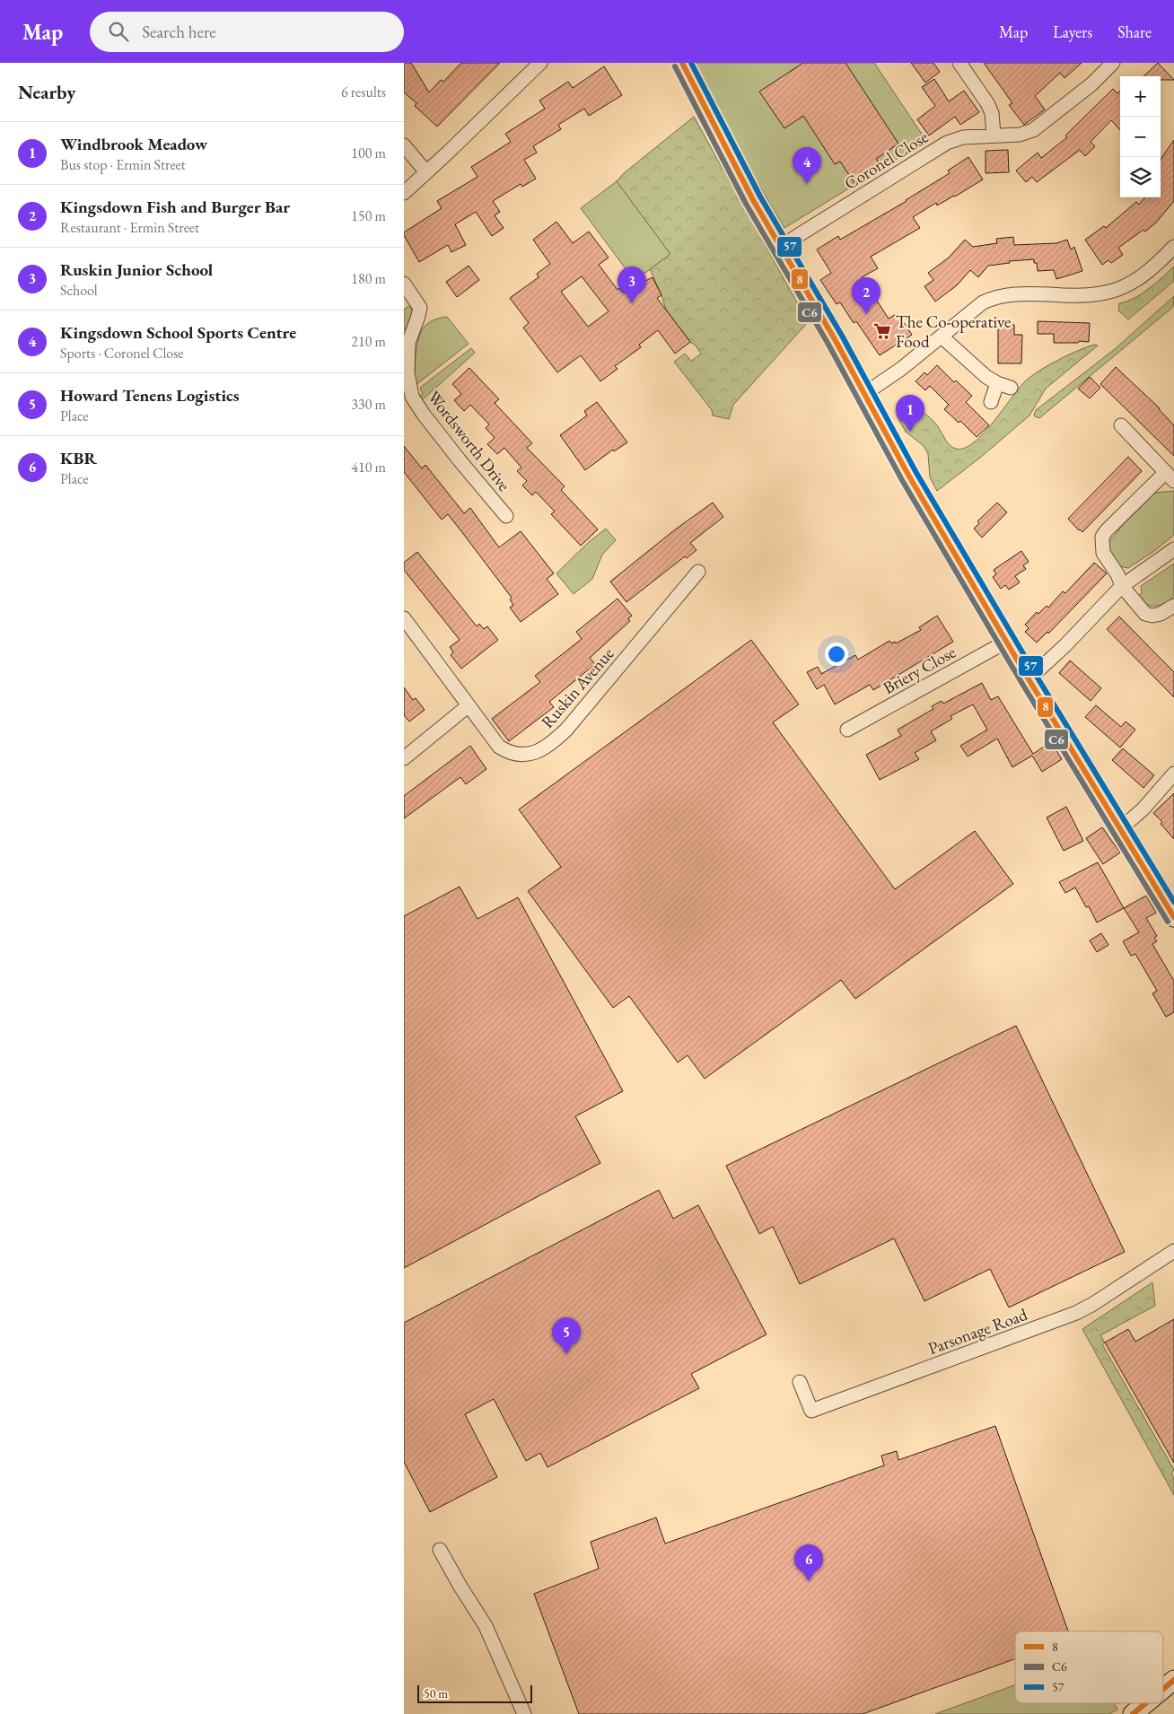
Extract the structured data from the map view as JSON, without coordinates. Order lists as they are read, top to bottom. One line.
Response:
{"streets":{"street":["Coronel Close","Wordsworth Drive","Briery Close","Ruskin Avenue","Parsonage Road"]},"places":{"supermarket":["The Co-operative Food"]},"lines":["transit line 8","transit line 57","transit line C6"],"legend":["8","C6","57"],"scale_bar":"50 m","page":{"header":"Map","search":"Search here","nav":["Map","Layers","Share"],"heading":["Nearby","6 results"],"map_buttons":["+","−"],"list":[{"mark":"1","name":"Windbrook Meadow","note":"Bus stop · Ermin Street","value":"100 m"},{"mark":"2","name":"Kingsdown Fish and Burger Bar","note":"Restaurant · Ermin Street","value":"150 m"},{"mark":"3","name":"Ruskin Junior School","note":"School","value":"180 m"},{"mark":"4","name":"Kingsdown School Sports Centre","note":"Sports · Coronel Close","value":"210 m"},{"mark":"5","name":"Howard Tenens Logistics","note":"Place","value":"330 m"},{"mark":"6","name":"KBR","note":"Place","value":"410 m"}],"pins":["4","3","2","1","5","6"],"scale":"50 m"}}
